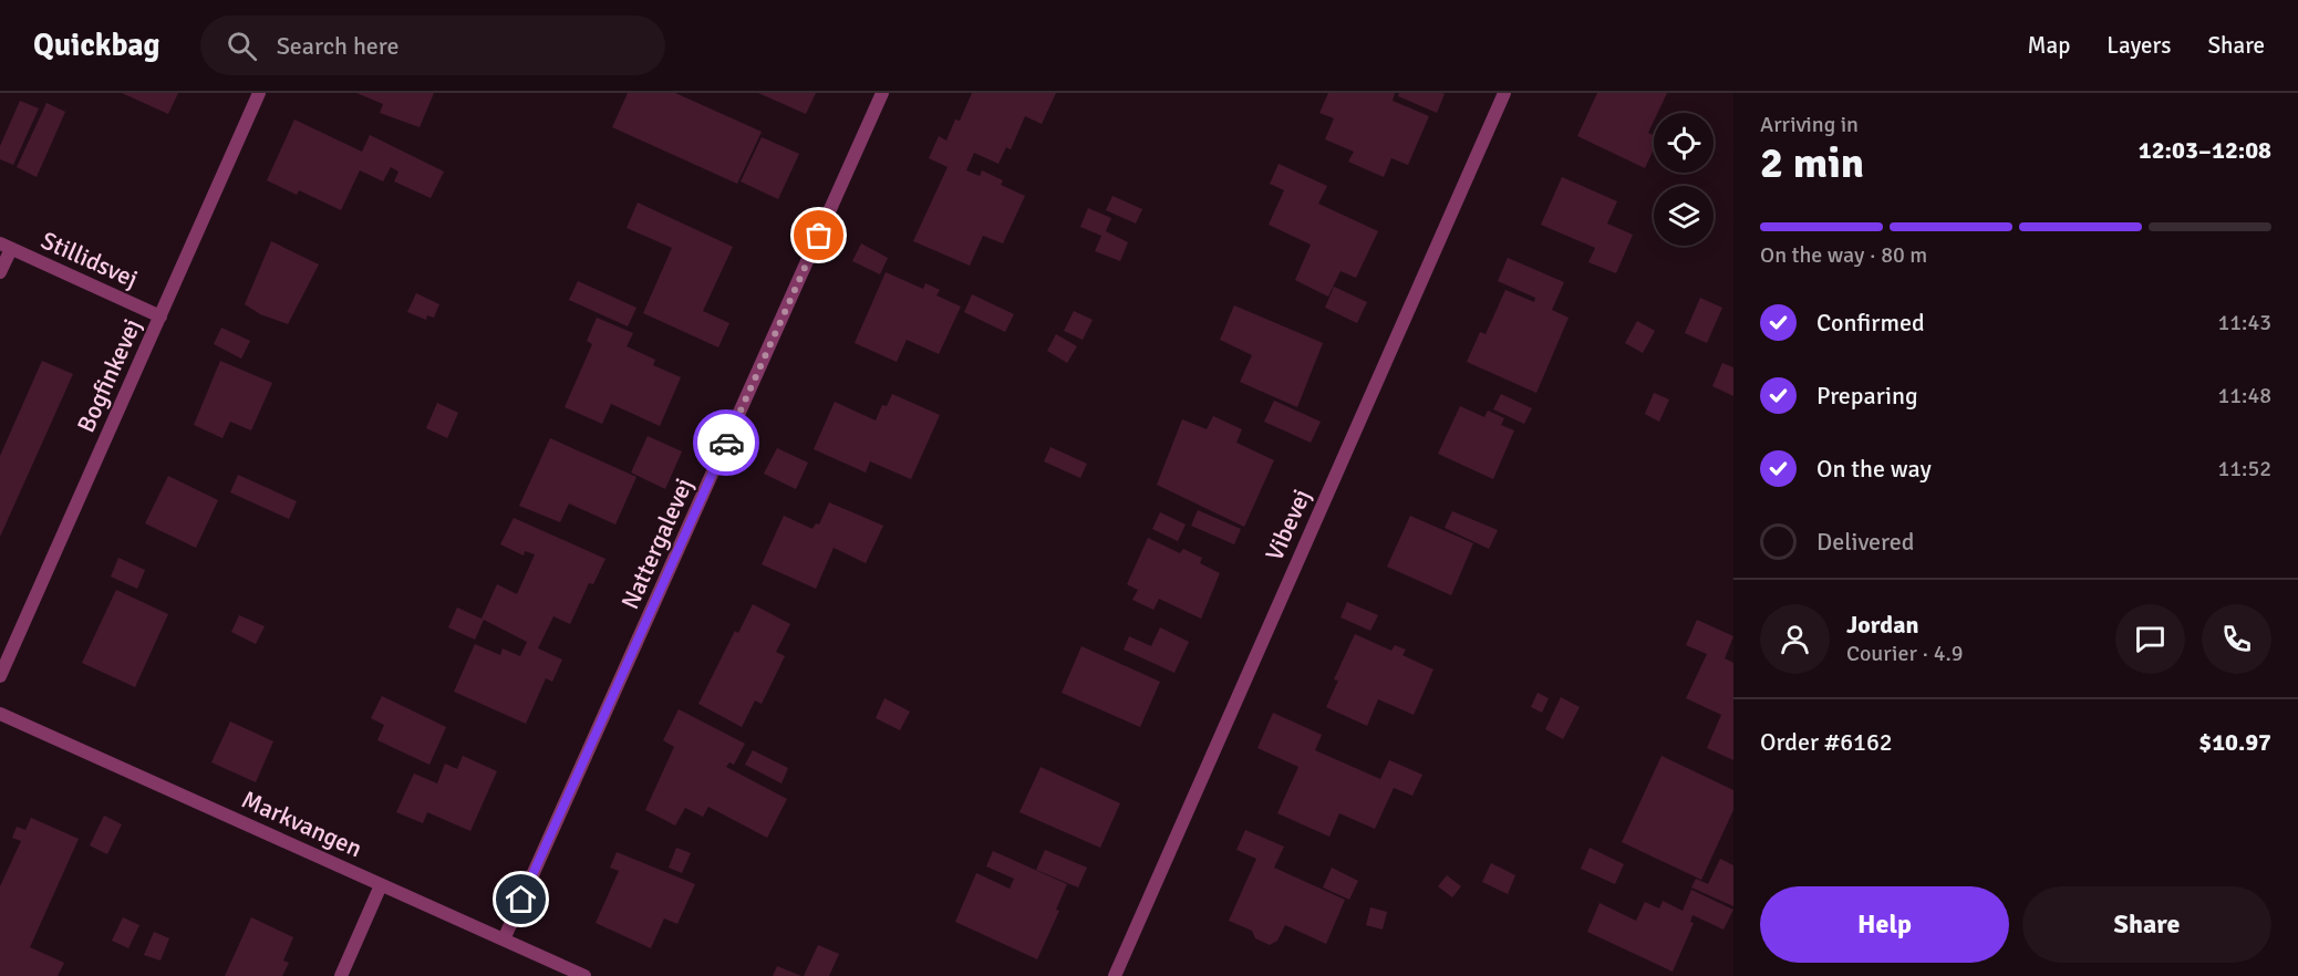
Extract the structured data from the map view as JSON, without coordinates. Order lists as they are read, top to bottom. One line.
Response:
{"streets":{"street":["Stillidsvej","Bogfinkevej","Vibevej","Nattergalevej","Markvangen"]},"crossings":[["Stillidsvej","Bogfinkevej"],["Nattergalevej","Markvangen"]],"page":{"header":"Quickbag","search":"Search here","nav":["Map","Layers","Share"],"heading":["2 min","Arriving in","12:03–12:08"],"panel":["Jordan","Courier · 4.9","Order #6162","$10.97"],"bar":"On the way · 80 m","list":[["Confirmed","11:43"],["Preparing","11:48"],["On the way","11:52"],"Delivered"],"buttons":["Help","Share"]}}
